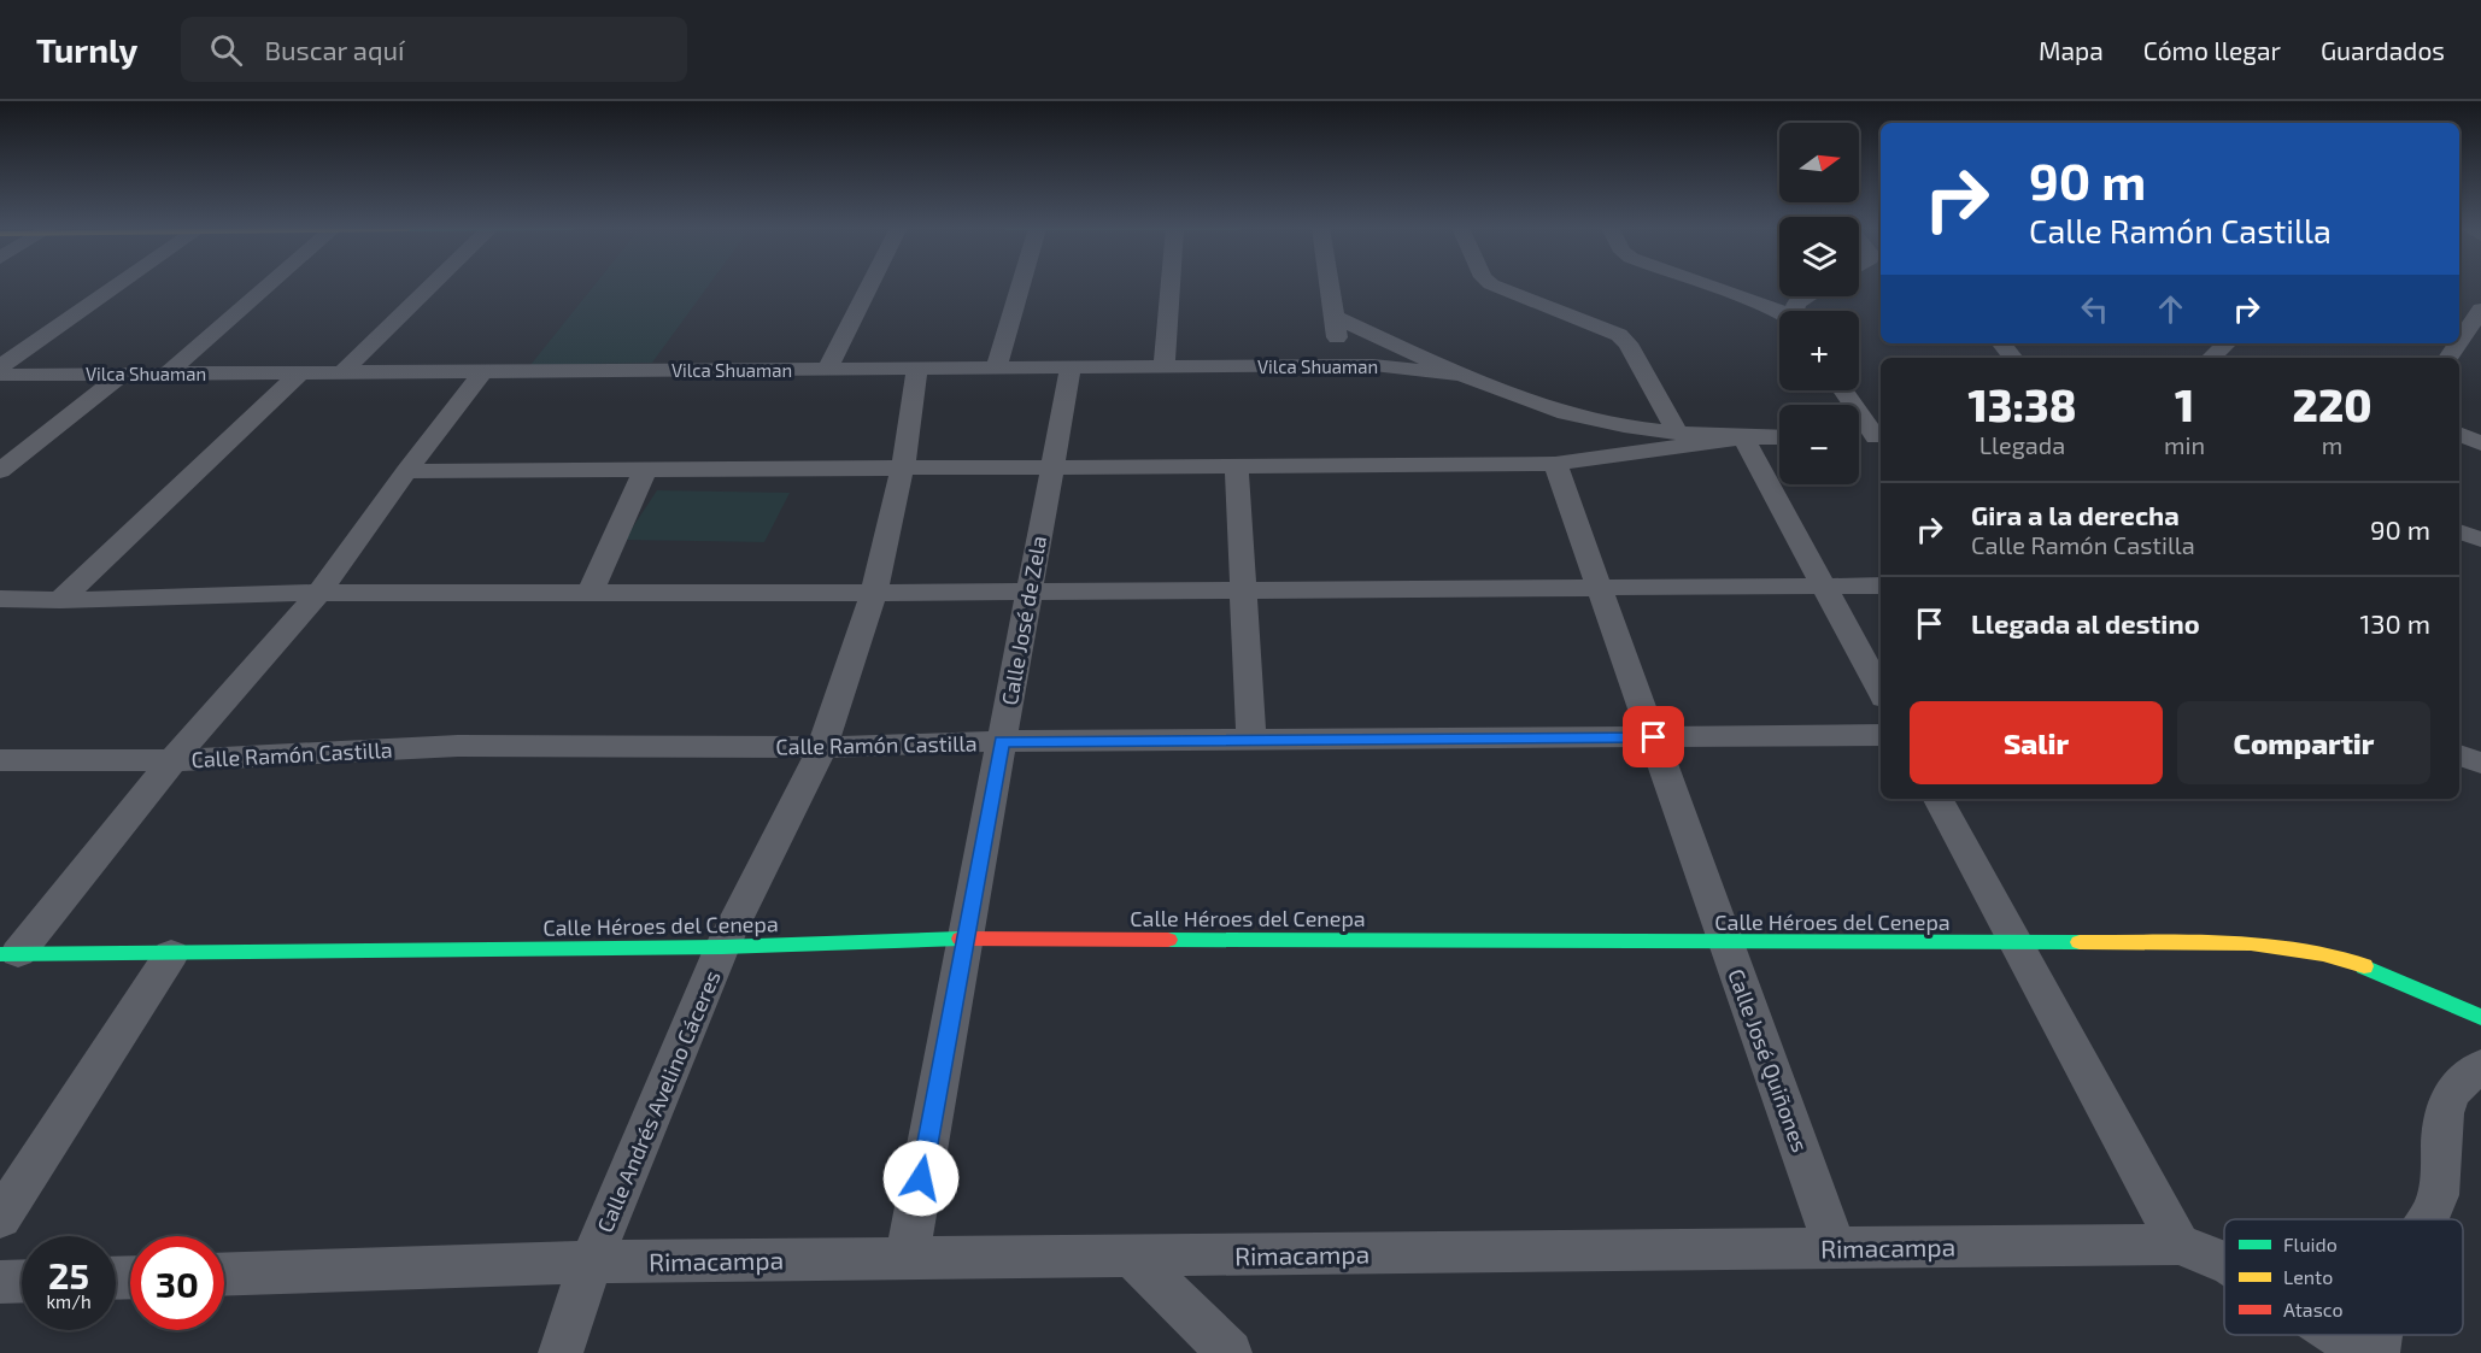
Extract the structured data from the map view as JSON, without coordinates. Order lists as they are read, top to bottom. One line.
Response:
{"streets":{"street":["Vilca Shuaman","Calle José de Zela","Calle Ramón Castilla","Calle Héroes del Cenepa","Calle José Quiñones","Calle Andrés Avelino Cáceres","Rimacampa"]},"crossings":[["Vilca Shuaman","Calle José de Zela"],["Vilca Shuaman","Calle Andrés Avelino Cáceres"],["Calle José de Zela","Calle Ramón Castilla"],["Calle José de Zela","Calle Héroes del Cenepa"],["Calle José de Zela","Rimacampa"],["Calle Ramón Castilla","Calle José Quiñones"],["Calle Ramón Castilla","Calle Andrés Avelino Cáceres"],["Calle Héroes del Cenepa","Calle José Quiñones"],["Calle Héroes del Cenepa","Calle Andrés Avelino Cáceres"],["Calle José Quiñones","Rimacampa"],["Calle Andrés Avelino Cáceres","Rimacampa"]],"legend":["Fluido","Lento","Atasco"],"north":"right","page":{"header":"Turnly","search":"Buscar aquí","nav":["Mapa","Cómo llegar","Guardados"],"map_buttons":["+","−"],"turn":["90 m","Calle Ramón Castilla"],"eta":["13:38","Llegada","1","min","220","m"],"list":[{"name":"Gira a la derecha","note":"Calle Ramón Castilla","value":"90 m"},{"name":"Llegada al destino","value":"130 m"}],"buttons":["Salir","Compartir"],"speed":"25 km/h","limit":"30"}}
